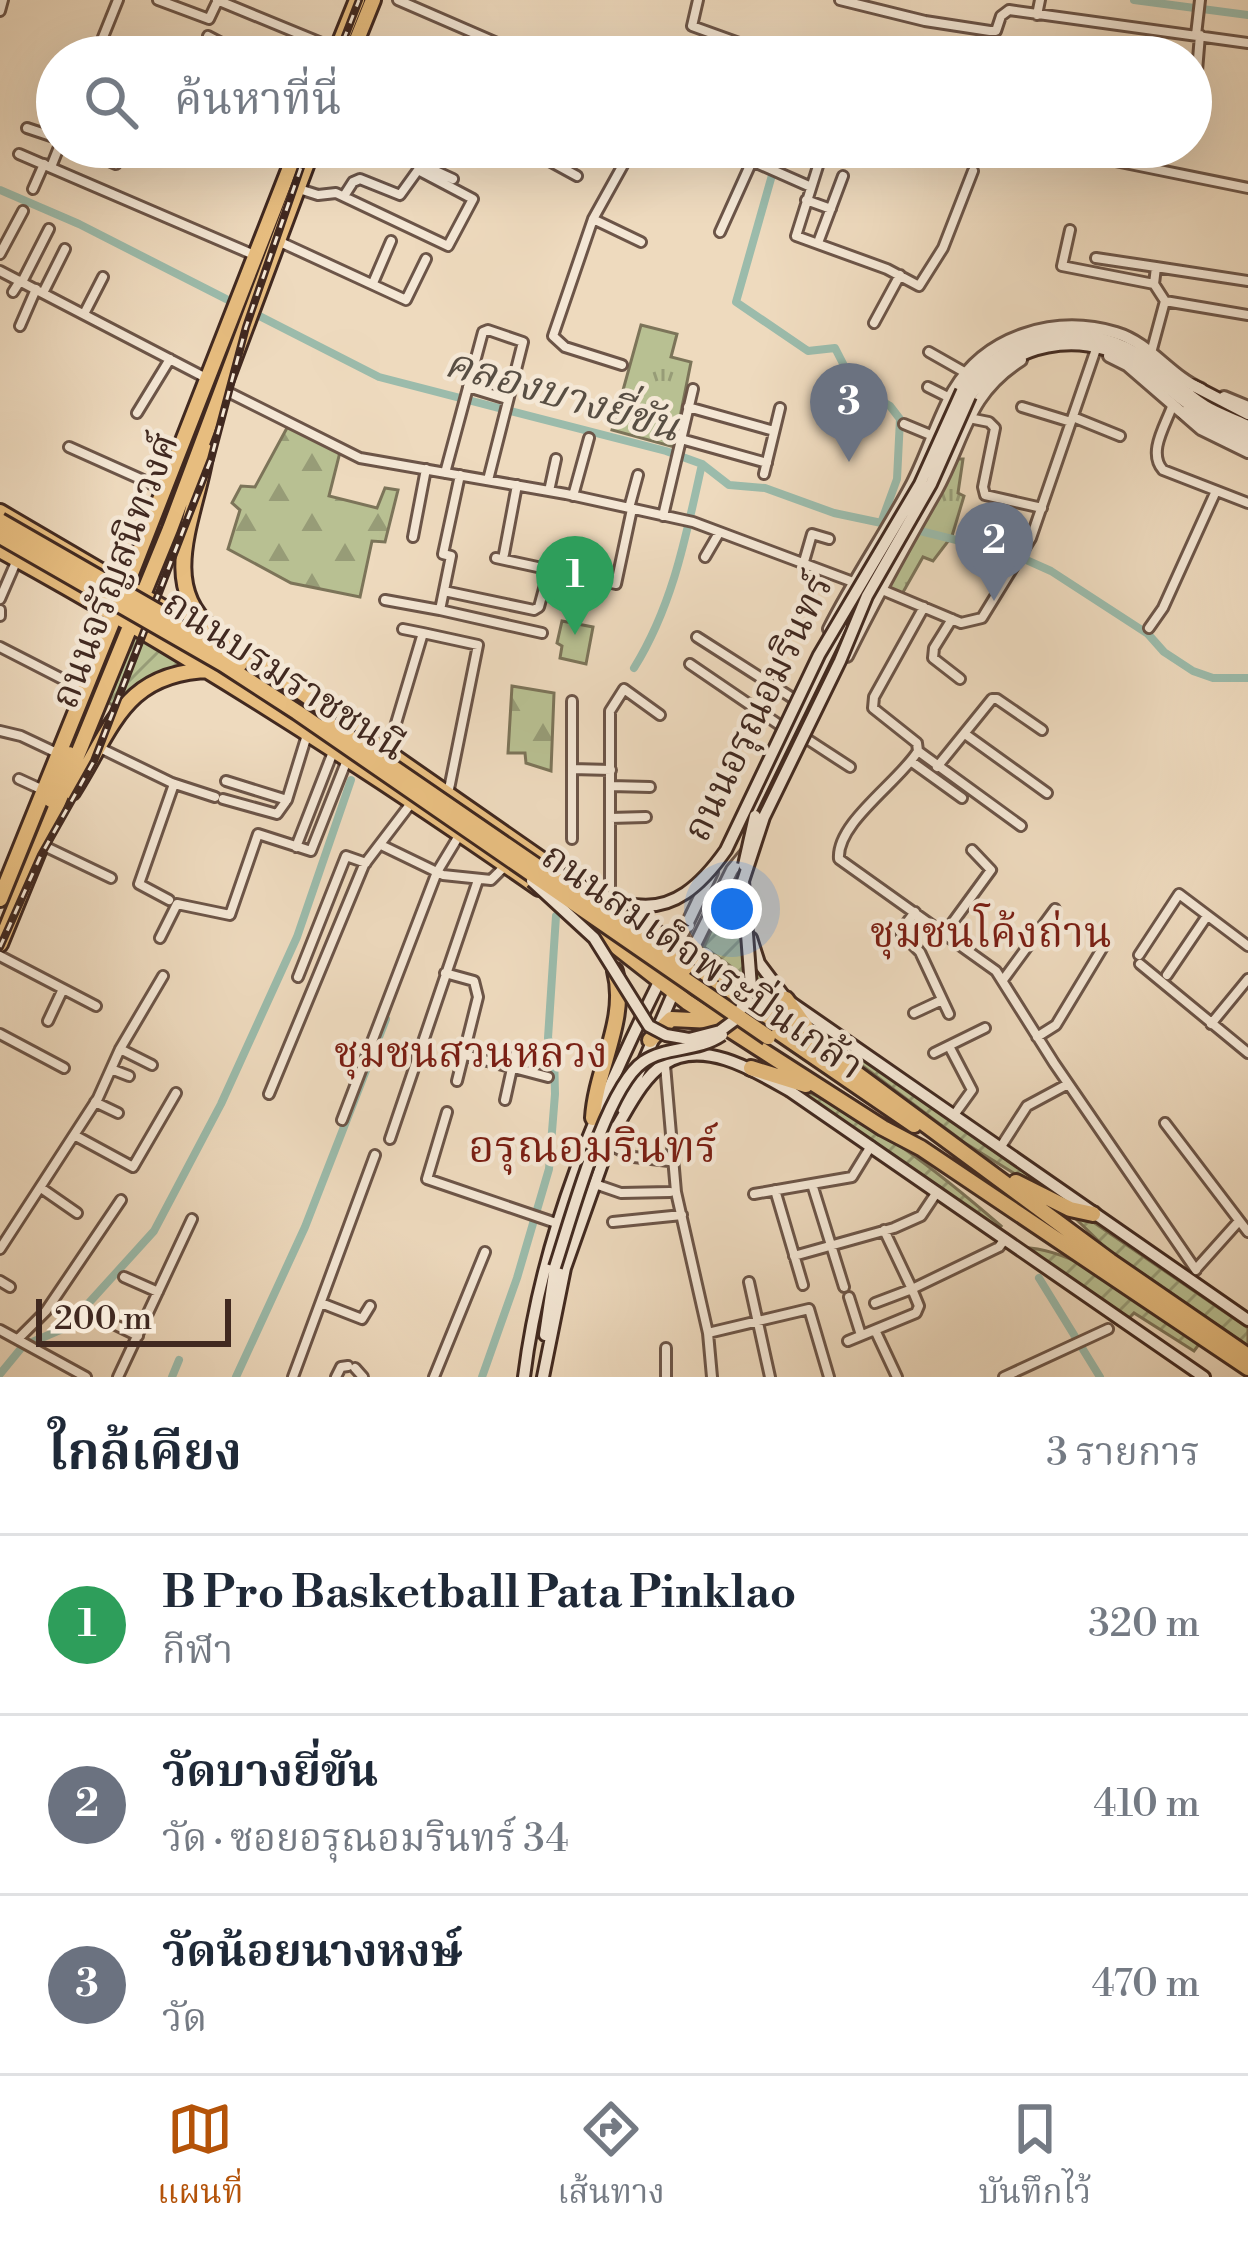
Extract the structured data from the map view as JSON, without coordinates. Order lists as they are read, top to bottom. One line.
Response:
{"streets":{"main road":["ถนนจรัญสนิทวงศ์","ถนนบรมราชชนนี","ถนนอรุณอมรินทร์","ถนนสมเด็จพระปิ่นเกล้า"]},"crossings":[["ถนนจรัญสนิทวงศ์","ถนนบรมราชชนนี"],["ถนนจรัญสนิทวงศ์","ถนนสมเด็จพระปิ่นเกล้า"],["ถนนบรมราชชนนี","ถนนสมเด็จพระปิ่นเกล้า"],["ถนนอรุณอมรินทร์","ถนนสมเด็จพระปิ่นเกล้า"]],"districts":["ชุมชนโค้งถ่าน","ชุมชนสวนหลวง","อรุณอมรินทร์"],"water":["คลองบางยี่ขัน"],"scale_bar":"200 m","page":{"search":"ค้นหาที่นี่","pins":["3","2","1"],"scale":"200 m","heading":["ใกล้เคียง","3 รายการ"],"list":[{"mark":"1","name":"B Pro Basketball Pata Pinklao","note":"กีฬา","value":"320 m"},{"mark":"2","name":"วัดบางยี่ขัน","note":"วัด · ซอยอรุณอมรินทร์ 34","value":"410 m"},{"mark":"3","name":"วัดน้อยนางหงษ์","note":"วัด","value":"470 m"}],"nav":["แผนที่","เส้นทาง","บันทึกไว้"]}}
